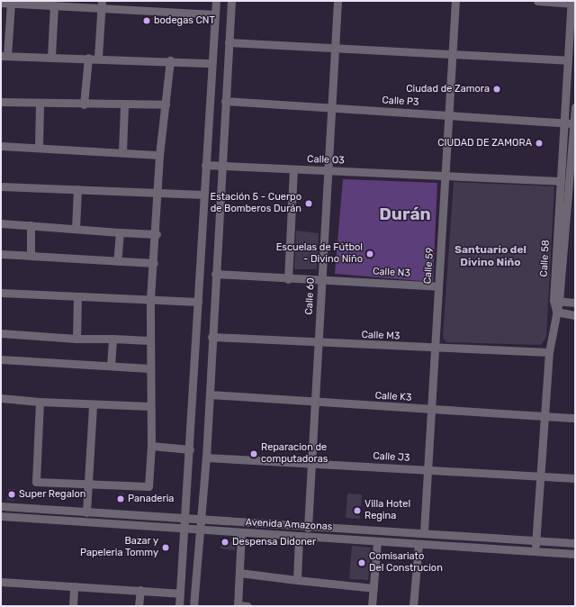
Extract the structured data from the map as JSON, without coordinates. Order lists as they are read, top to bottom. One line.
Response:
{"streets":{"street":["Calle P3","Calle O3","Calle 58","Calle 59","Calle N3","Calle 60","Calle M3","Calle K3","Calle J3","Avenida Amazonas"]},"crossings":[["Calle P3","Calle 58"],["Calle P3","Calle 59"],["Calle P3","Calle 60"],["Calle O3","Calle 58"],["Calle O3","Calle 59"],["Calle O3","Calle 60"],["Calle 59","Calle N3"],["Calle 59","Calle M3"],["Calle 59","Calle K3"],["Calle 59","Calle J3"],["Calle 59","Avenida Amazonas"],["Calle N3","Calle 60"],["Calle 60","Calle M3"],["Calle 60","Calle K3"],["Calle 60","Calle J3"],["Calle 60","Avenida Amazonas"]],"districts":["Durán","Santuario del Divino Niño"],"places":["bodegas CNT","Ciudad de Zamora","CIUDAD DE ZAMORA","Estación 5 - Cuerpo de Bomberos Durán","Escuelas de Fútbol - Divino Niño","Reparacion de computadoras","Super Regalon","Panaderia","Villa Hotel Regina","Despensa Didoner","Bazar y Papeleria Tommy","Comisariato Del Construcion"]}
